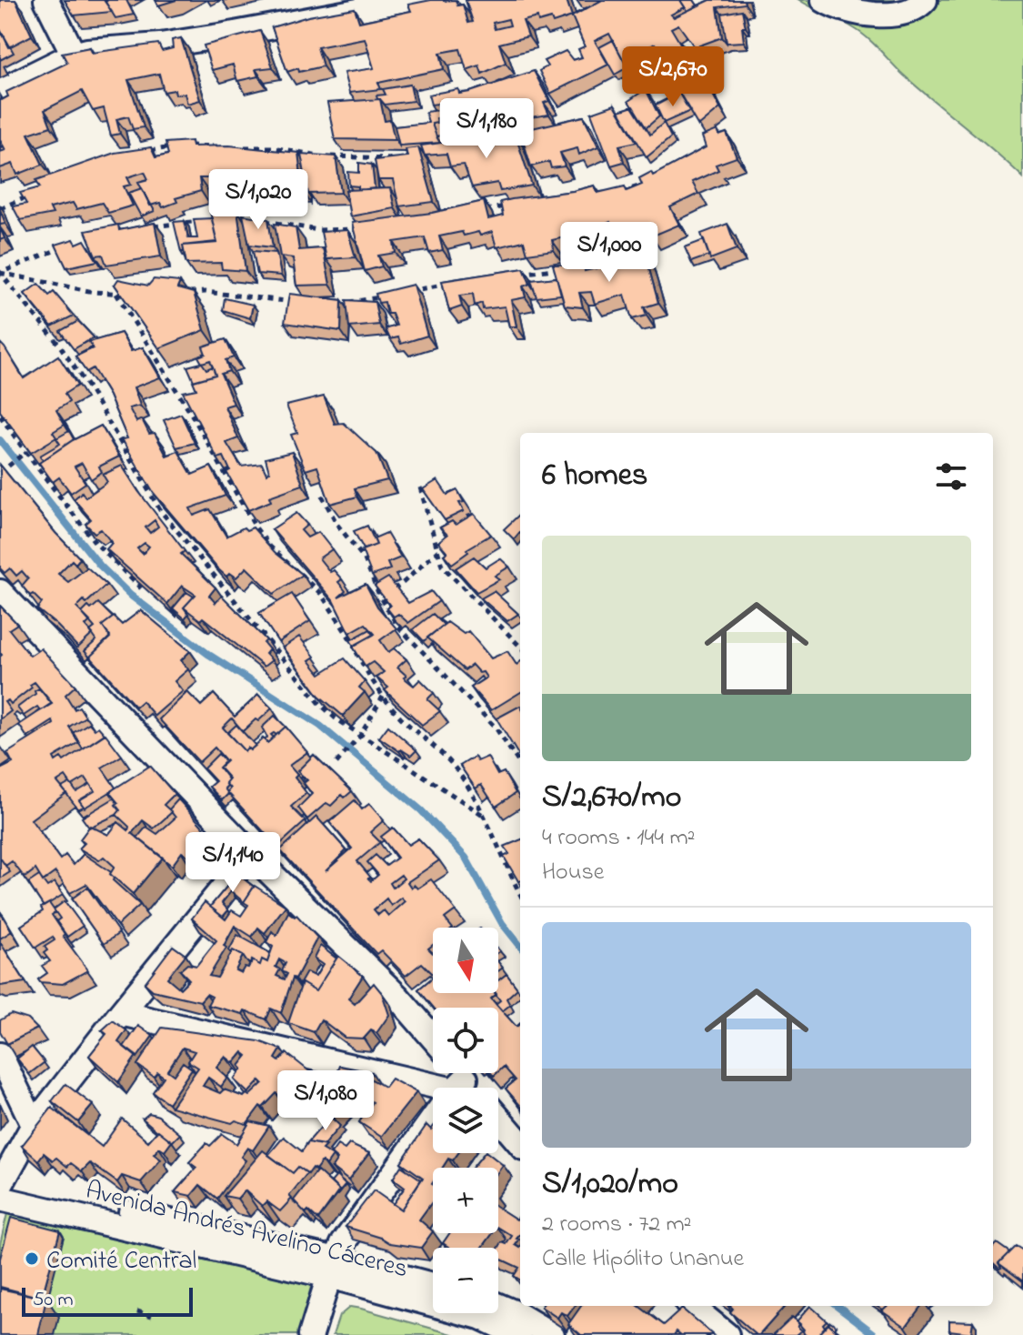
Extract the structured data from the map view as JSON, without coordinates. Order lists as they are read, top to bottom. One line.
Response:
{"streets":{"street":["Avenida Andrés Avelino Cáceres"]},"places":["Comité Central"],"scale_bar":"50 m","north":"bottom","page":{"price":["S/2,670","S/1,180","S/1,020","S/1,000","S/1,140","S/1,080"],"heading":"6 homes","list":[{"name":"S/2,670/mo","note":"4 rooms · 144 m² · House"},{"name":"S/1,020/mo","note":"2 rooms · 72 m² · Calle Hipólito Unanue"}],"map_buttons":["+","−"],"scale":"50 m"}}
